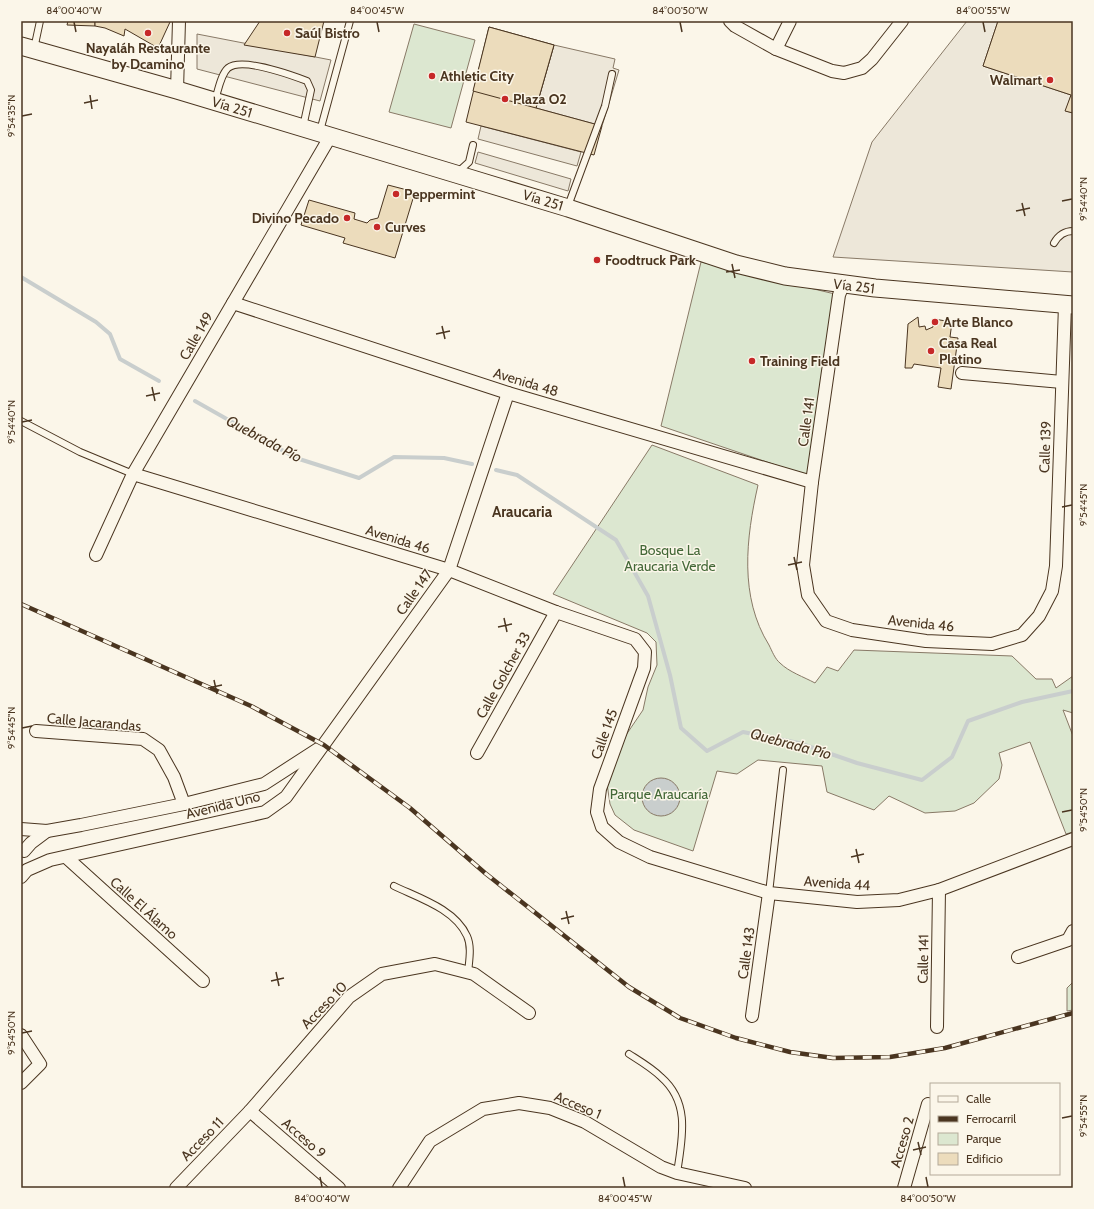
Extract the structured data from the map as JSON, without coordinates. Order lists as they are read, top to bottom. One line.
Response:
{"streets":{"main road":["Vía 251"],"street":["Calle 149","Avenida 48","Calle 141","Calle 139","Avenida 46","Calle 147","Calle Golcher 33","Calle Jacarandas","Calle 145","Avenida Uno","Avenida 44","Calle El Álamo","Calle 143","Acceso 10","Acceso 1","Acceso 9","Acceso 11","Acceso 2"]},"crossings":[["Vía 251","Calle 149"],["Vía 251","Calle 141"],["Vía 251","Calle 139"],["Calle 149","Avenida 48"],["Calle 149","Avenida 46"],["Avenida 48","Calle 141"],["Avenida 48","Calle 147"],["Calle 141","Avenida 46"],["Calle 141","Avenida 44"],["Calle 139","Avenida 46"],["Avenida 46","Calle 147"],["Avenida 46","Calle Golcher 33"],["Avenida 46","Calle 145"],["Calle 147","Avenida Uno"],["Calle Jacarandas","Avenida Uno"],["Calle 145","Avenida 44"],["Avenida Uno","Calle El Álamo"],["Avenida 44","Calle 143"],["Acceso 10","Acceso 9"],["Acceso 10","Acceso 11"],["Acceso 9","Acceso 11"]],"districts":["Araucaria"],"water":["Quebrada Pío"],"parks":["Bosque La Araucaria Verde","Parque Araucaría"],"places":["Nayaláh Restaurante by Dcamino","Saúl Bistro","Athletic City","Walmart","Plaza O2","Peppermint","Divino Pecado","Curves","Foodtruck Park","Arte Blanco","Casa Real Platino","Training Field"],"legend":["Calle","Ferrocarril","Parque","Edificio"],"coordinates":["84°00'40\"W","84°00'45\"W","84°00'50\"W","84°00'55\"W","9°54'35\"N","9°54'40\"N","9°54'45\"N","9°54'50\"N","9°54'55\"N"]}
